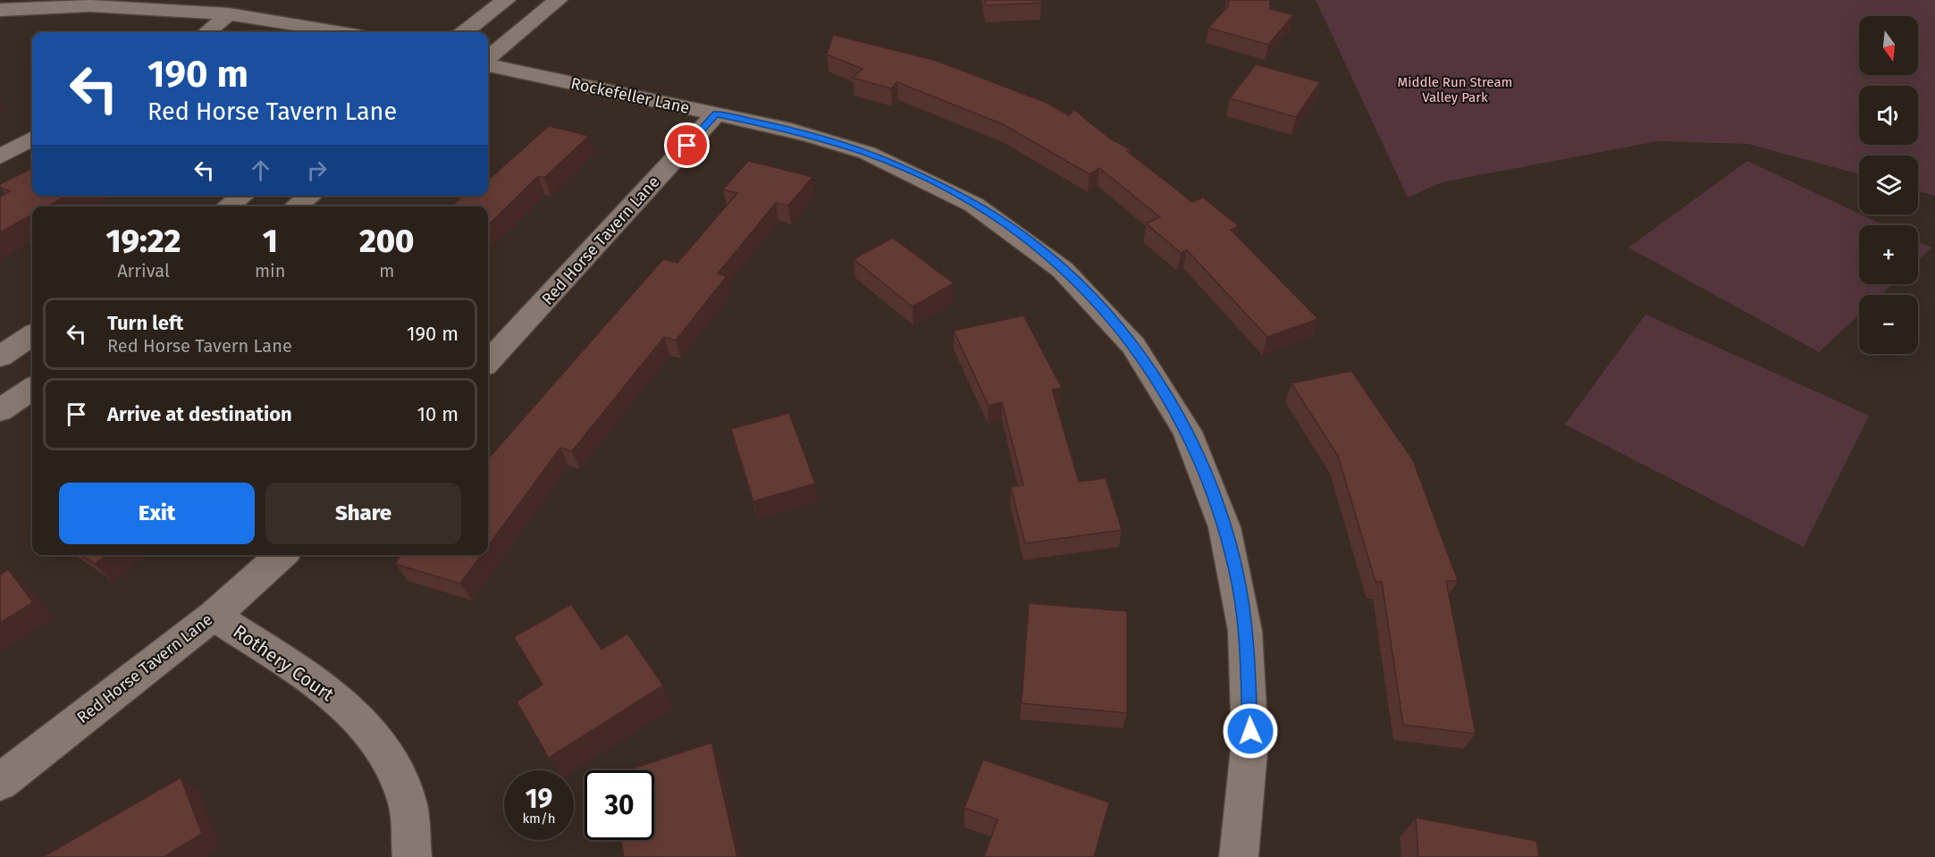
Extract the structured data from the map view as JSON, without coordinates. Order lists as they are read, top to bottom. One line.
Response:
{"streets":{"street":["Rockefeller Lane","Red Horse Tavern Lane","Rothery Court"]},"crossings":[["Rockefeller Lane","Red Horse Tavern Lane"],["Red Horse Tavern Lane","Rothery Court"]],"parks":["Middle Run Stream Valley Park"],"north":"bottom","page":{"map_buttons":["+","−"],"turn":["190 m","Red Horse Tavern Lane"],"eta":["19:22","Arrival","1","min","200","m"],"list":[{"name":"Turn left","note":"Red Horse Tavern Lane","value":"190 m"},{"name":"Arrive at destination","value":"10 m"}],"buttons":["Exit","Share"],"speed":"19 km/h","limit":"30"}}
